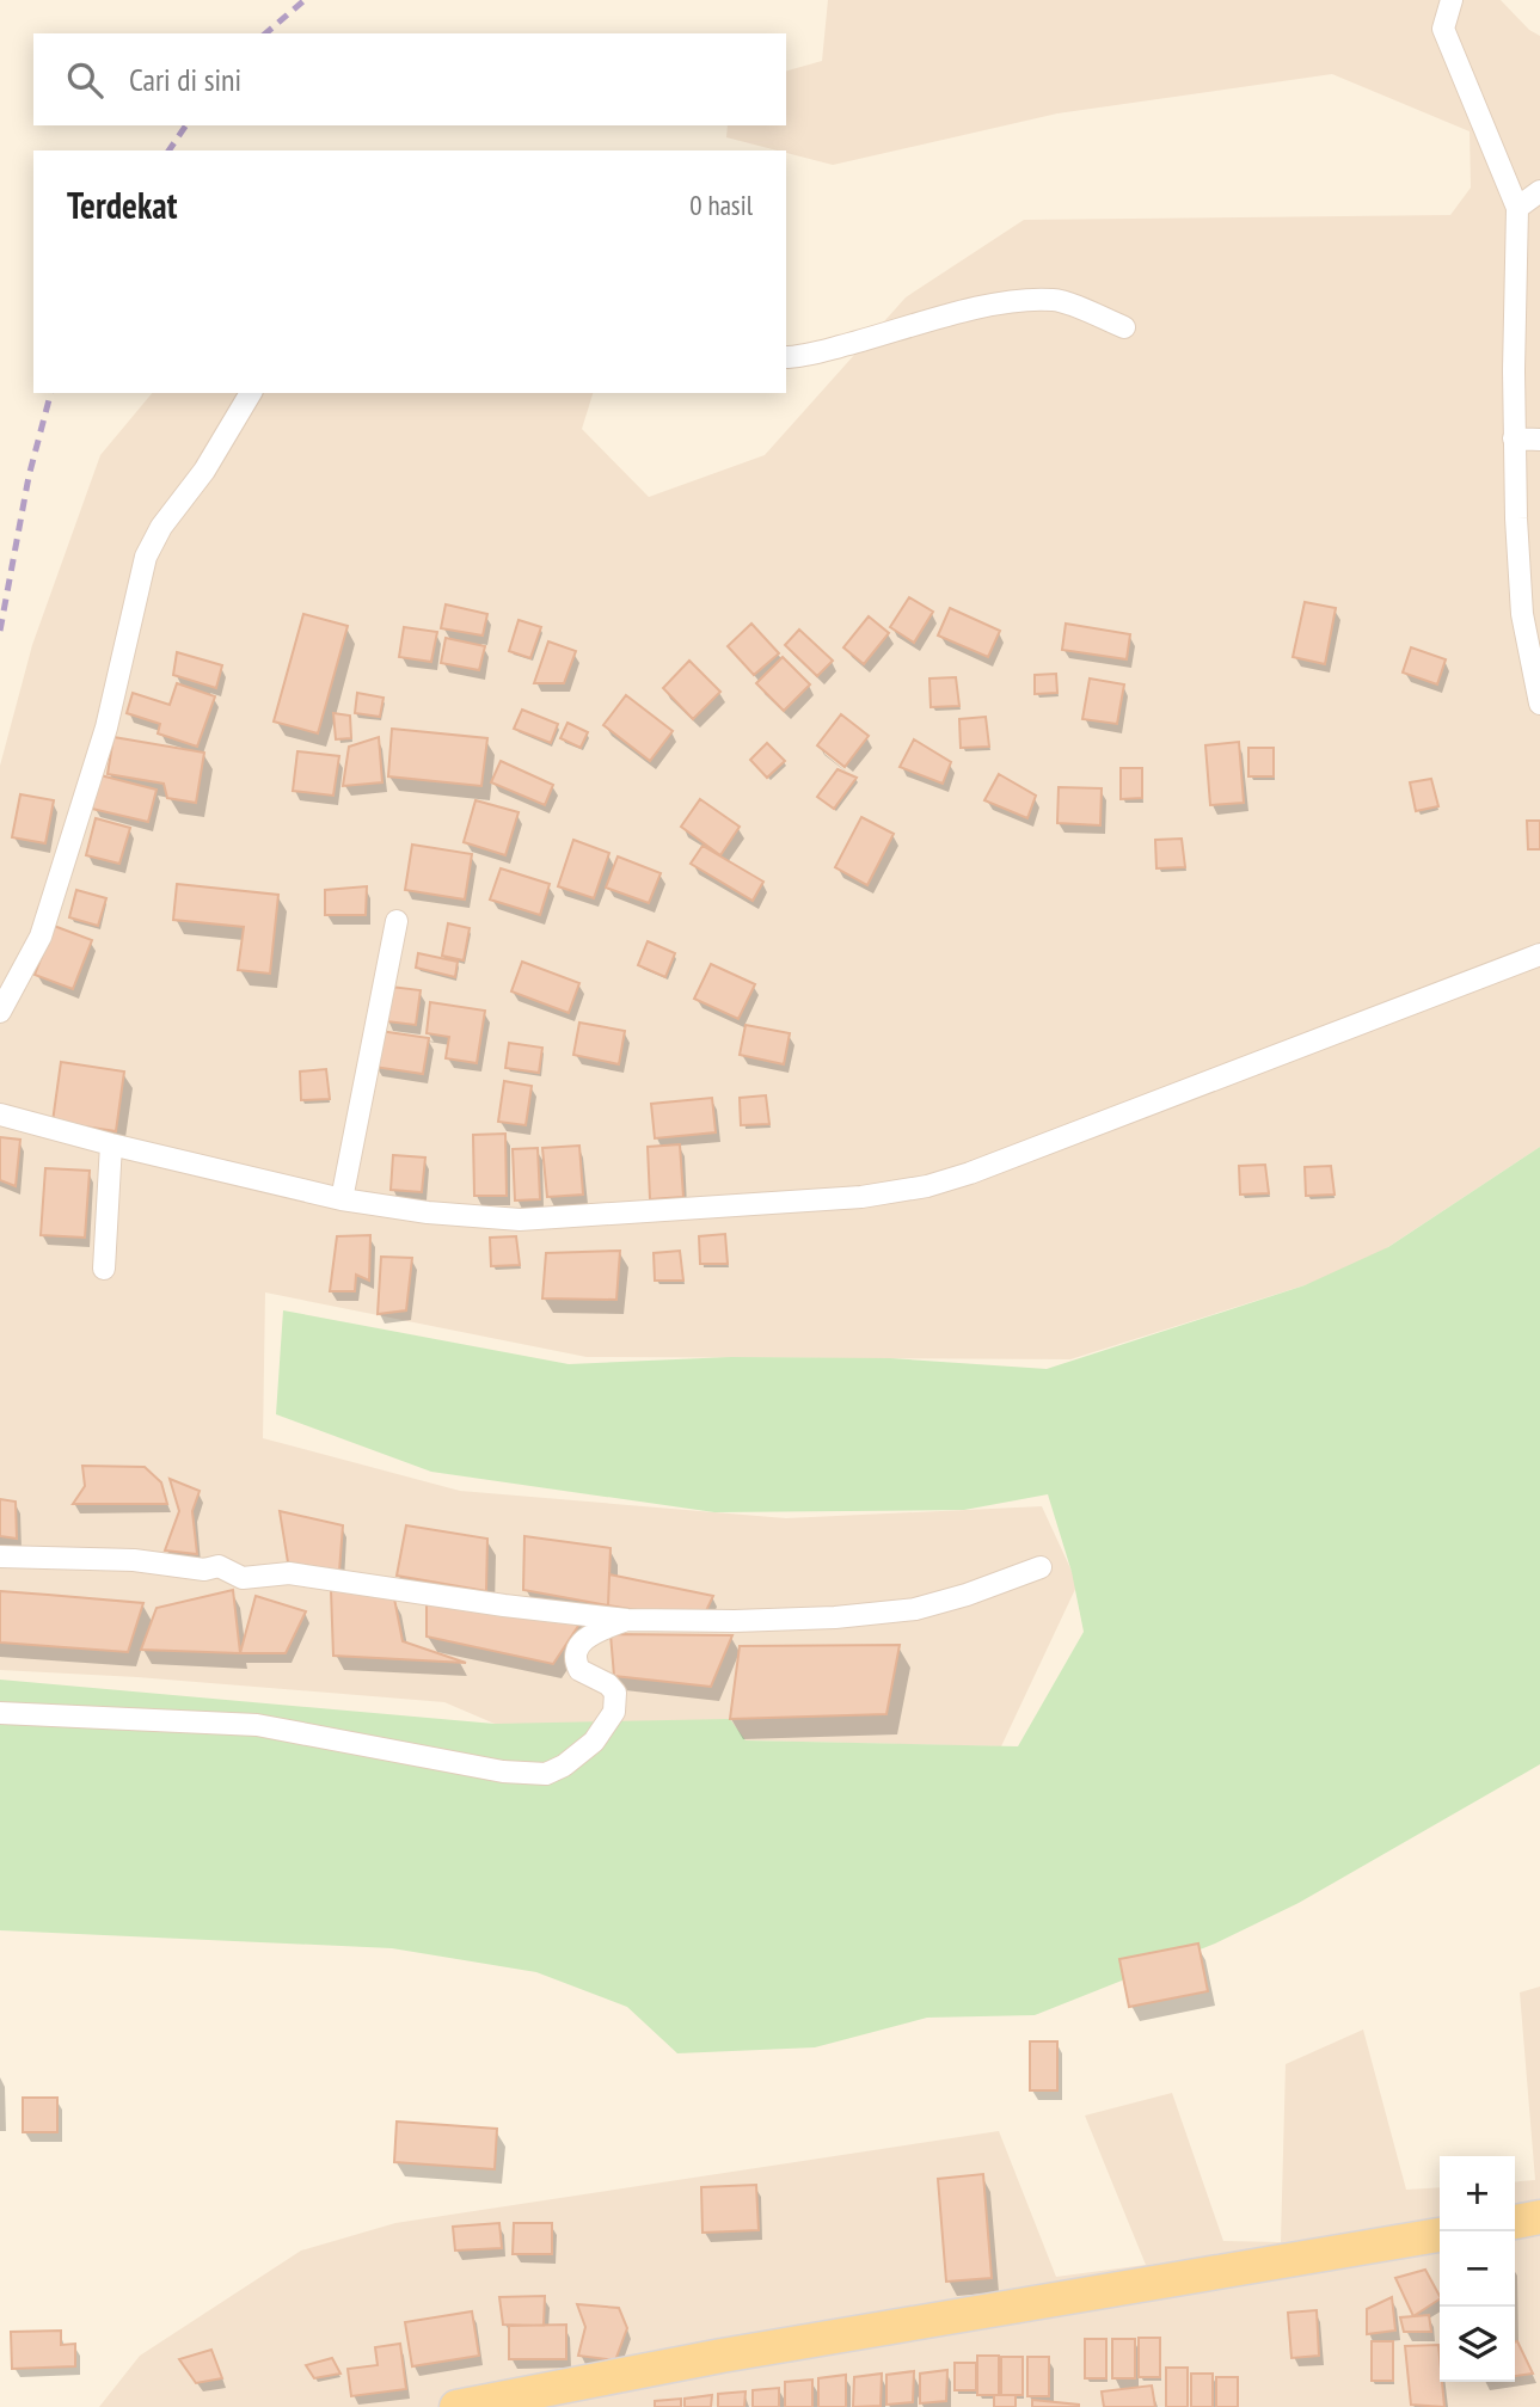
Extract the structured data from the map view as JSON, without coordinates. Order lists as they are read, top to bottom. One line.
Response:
{"page":{"search":"Cari di sini","heading":["Terdekat","0 hasil"],"map_buttons":["+","−"]}}
